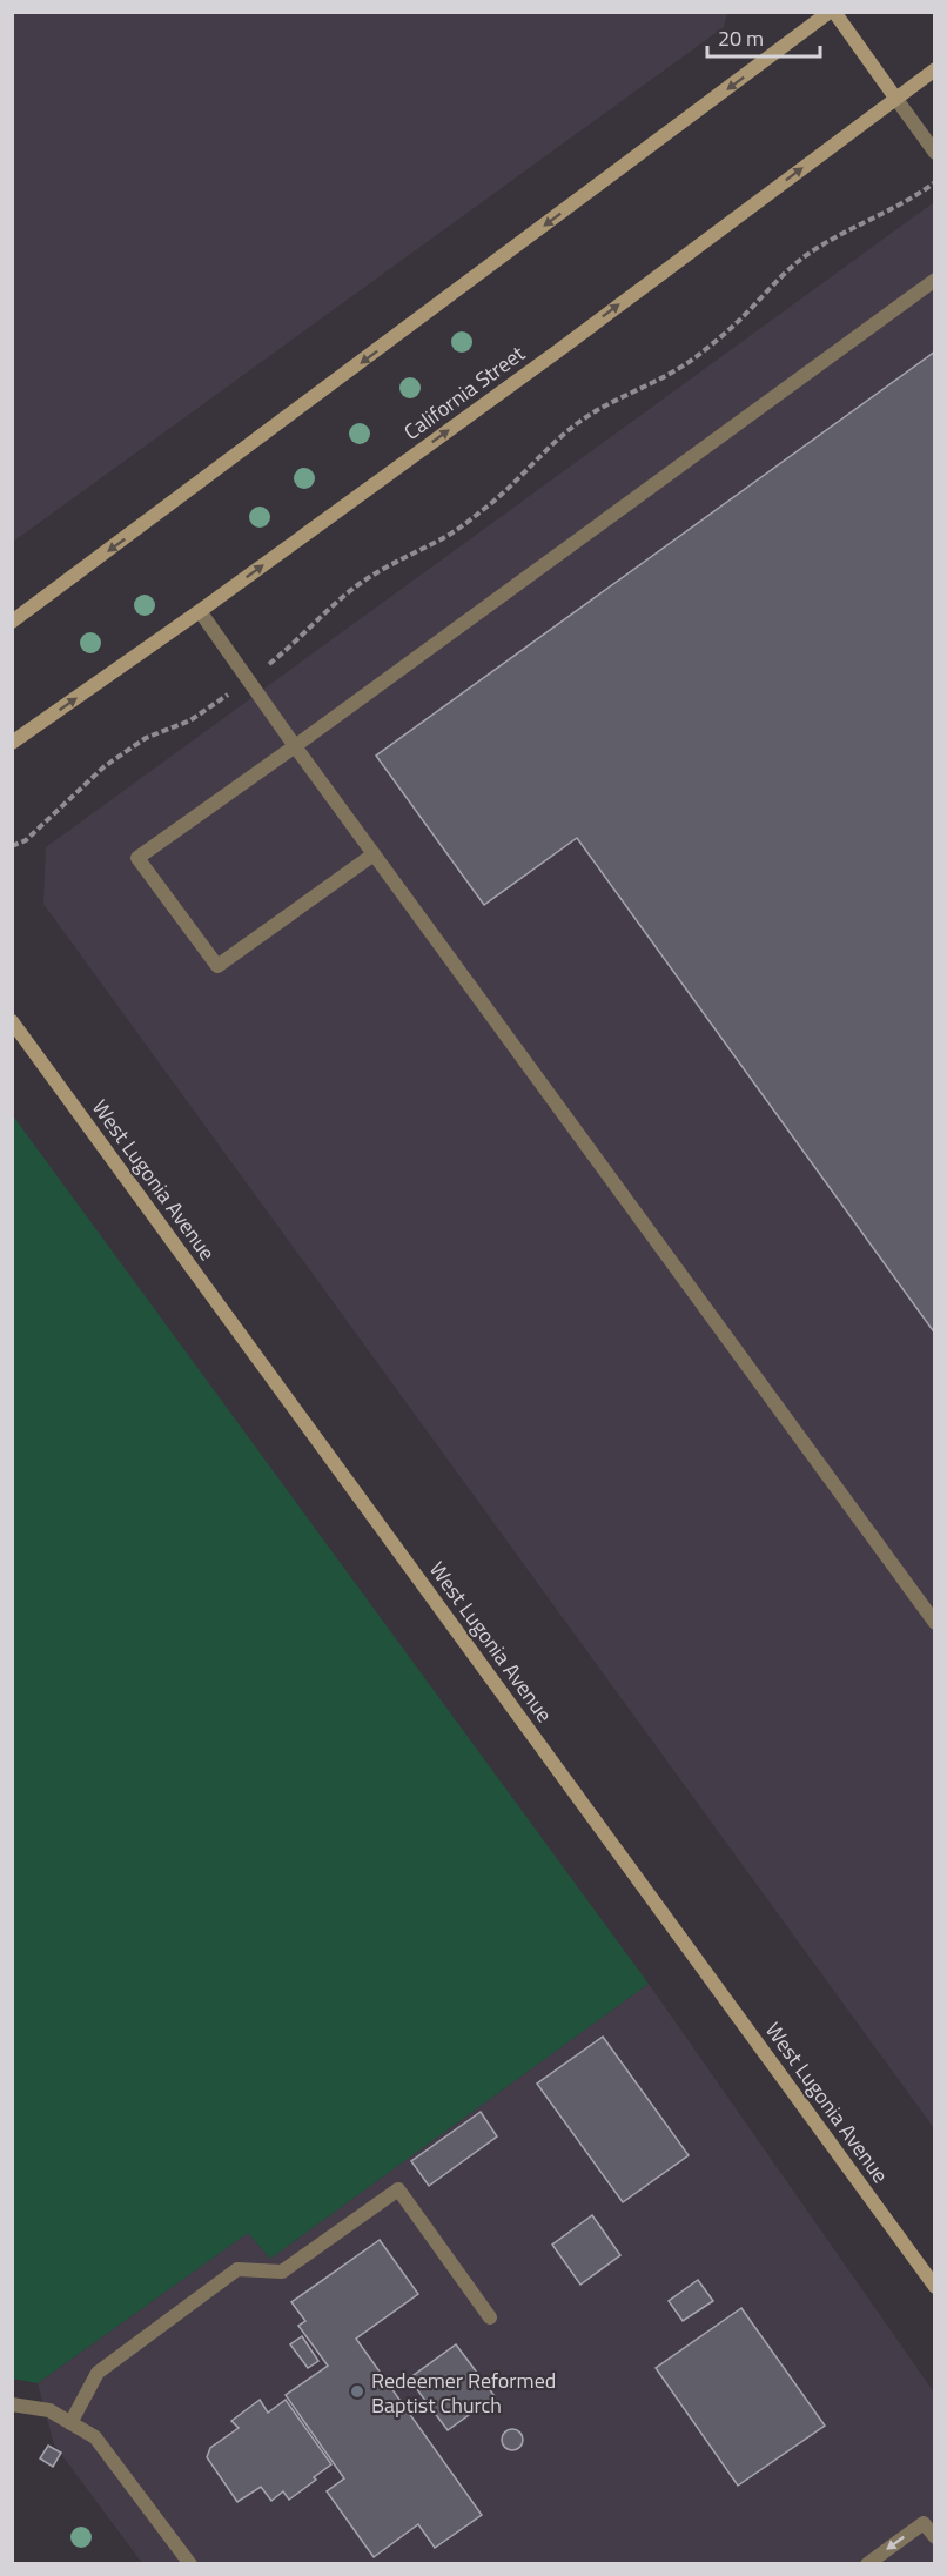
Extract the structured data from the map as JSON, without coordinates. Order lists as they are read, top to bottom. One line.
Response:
{"streets":{"main road":["California Street","West Lugonia Avenue"]},"places":["Redeemer Reformed Baptist Church"],"scale_bar":"20 m"}
